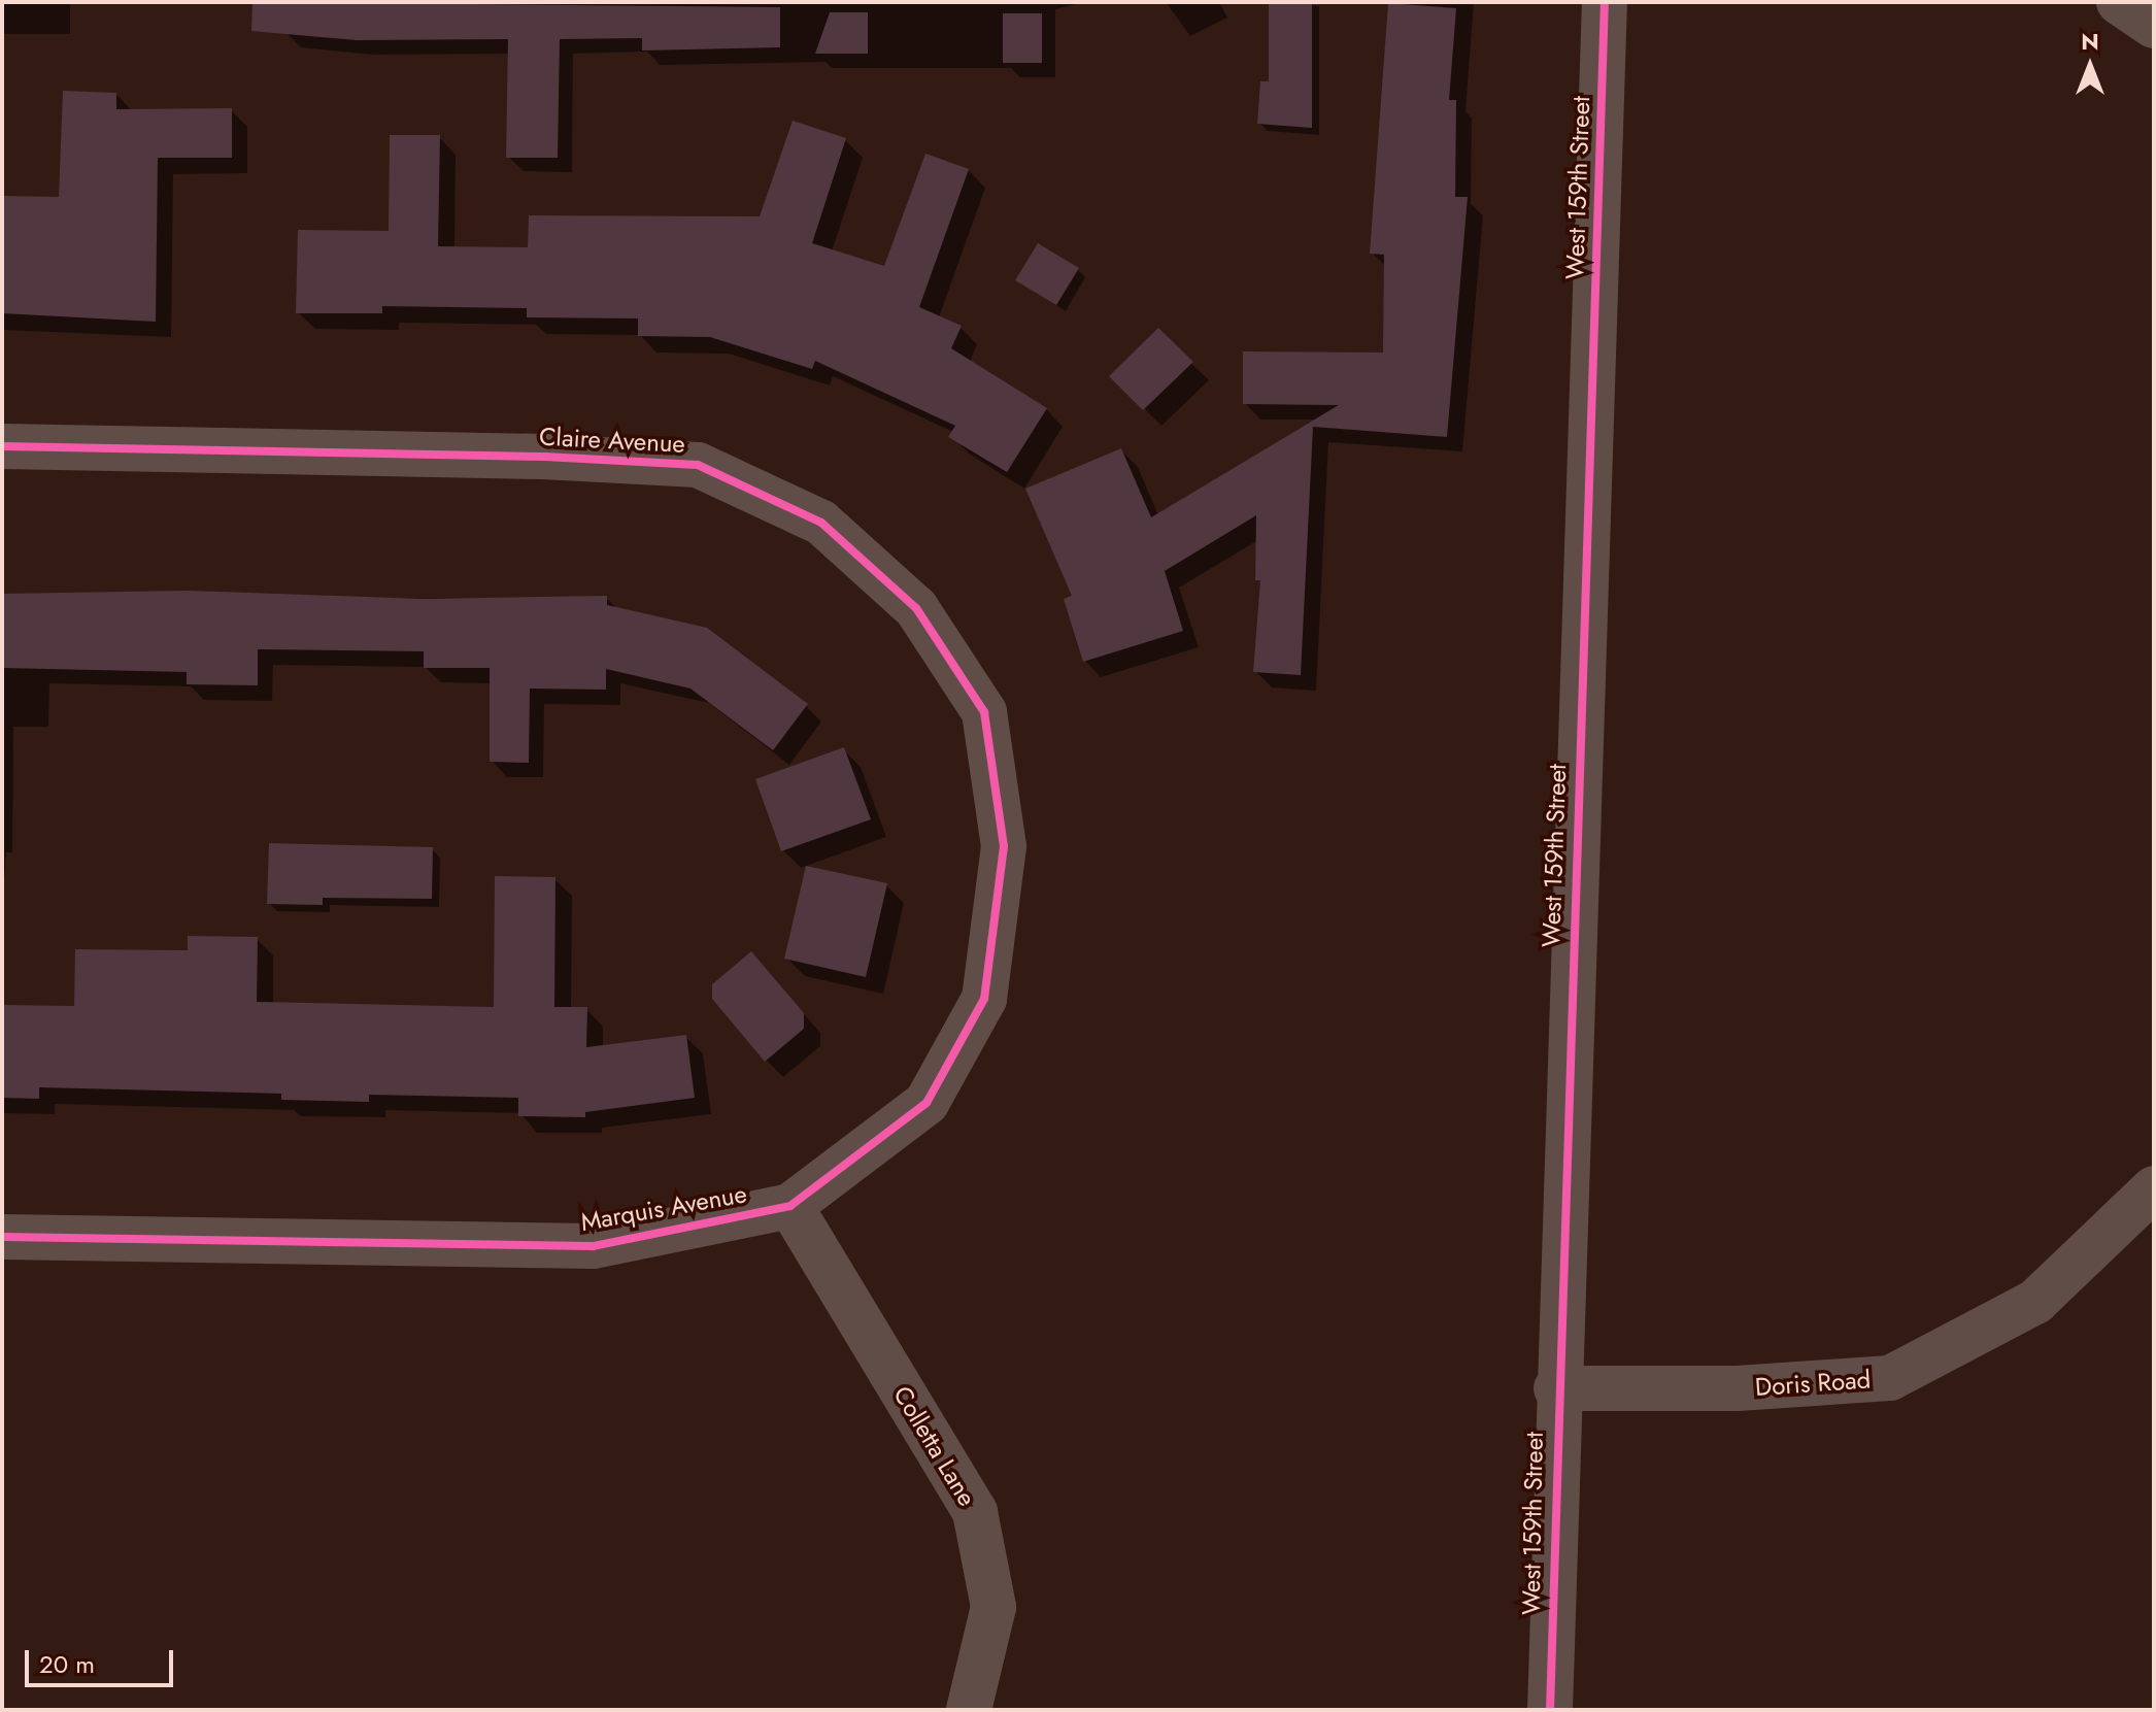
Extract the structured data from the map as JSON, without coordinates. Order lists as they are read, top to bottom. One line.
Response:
{"streets":{"street":["West 159th Street","Claire Avenue","Marquis Avenue","Doris Road","Colletta Lane"]},"crossings":[["West 159th Street","Doris Road"],["Claire Avenue","Marquis Avenue"],["Marquis Avenue","Colletta Lane"]],"scale_bar":"20 m","north":"top"}
